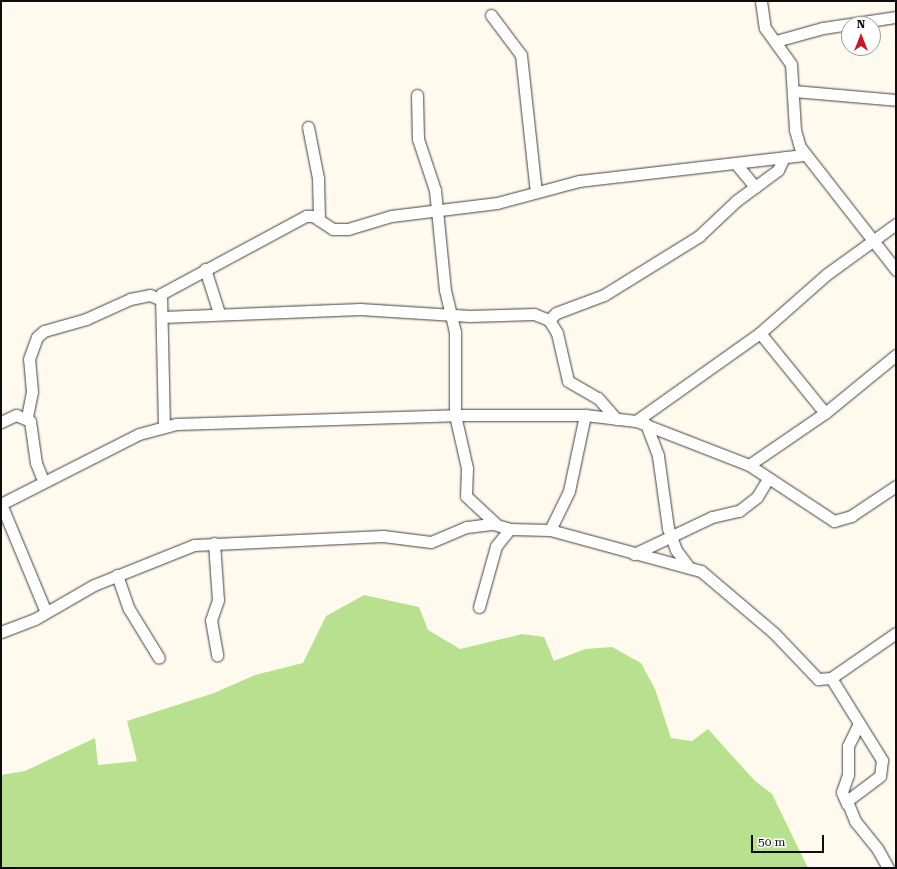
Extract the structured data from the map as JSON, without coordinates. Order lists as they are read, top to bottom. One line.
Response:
{"scale_bar":"50 m","north":"top"}
